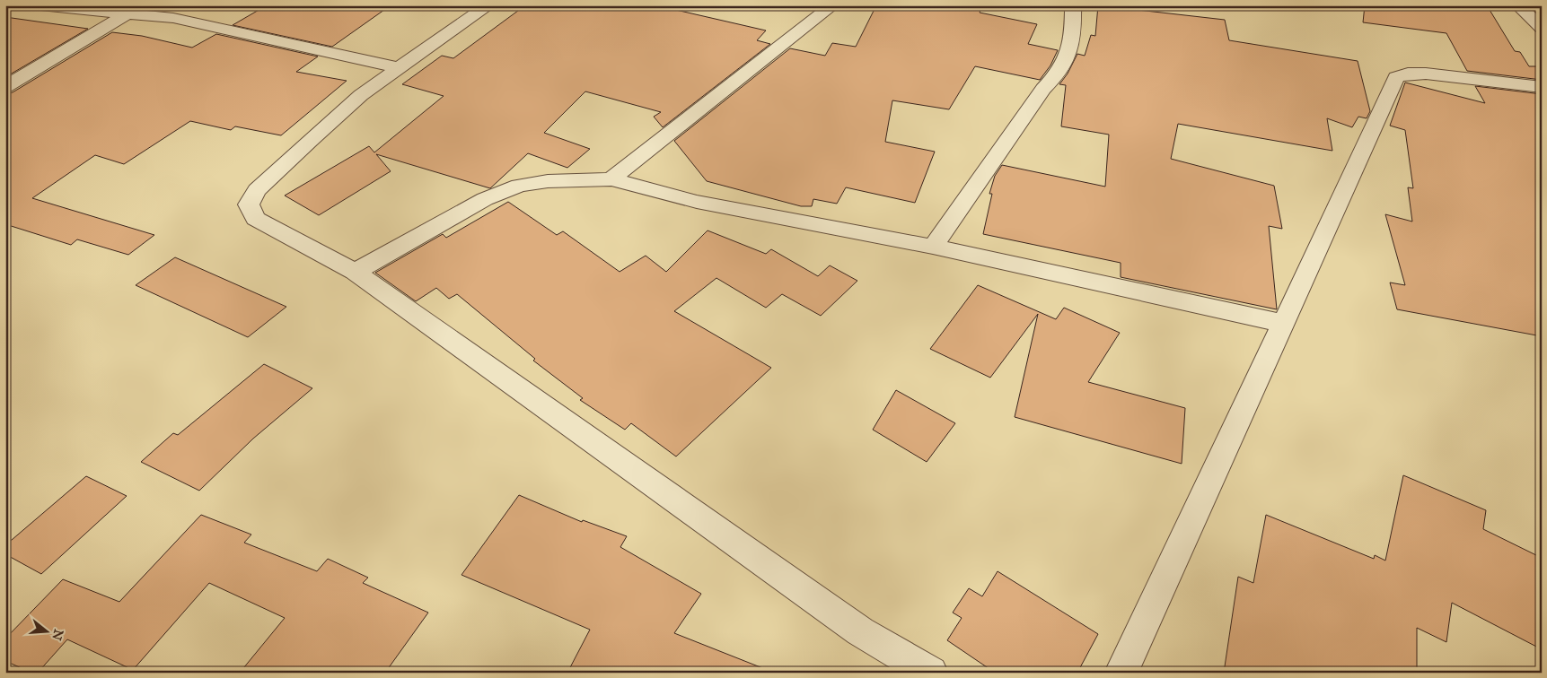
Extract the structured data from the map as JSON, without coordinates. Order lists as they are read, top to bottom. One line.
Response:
{"north":"right"}
